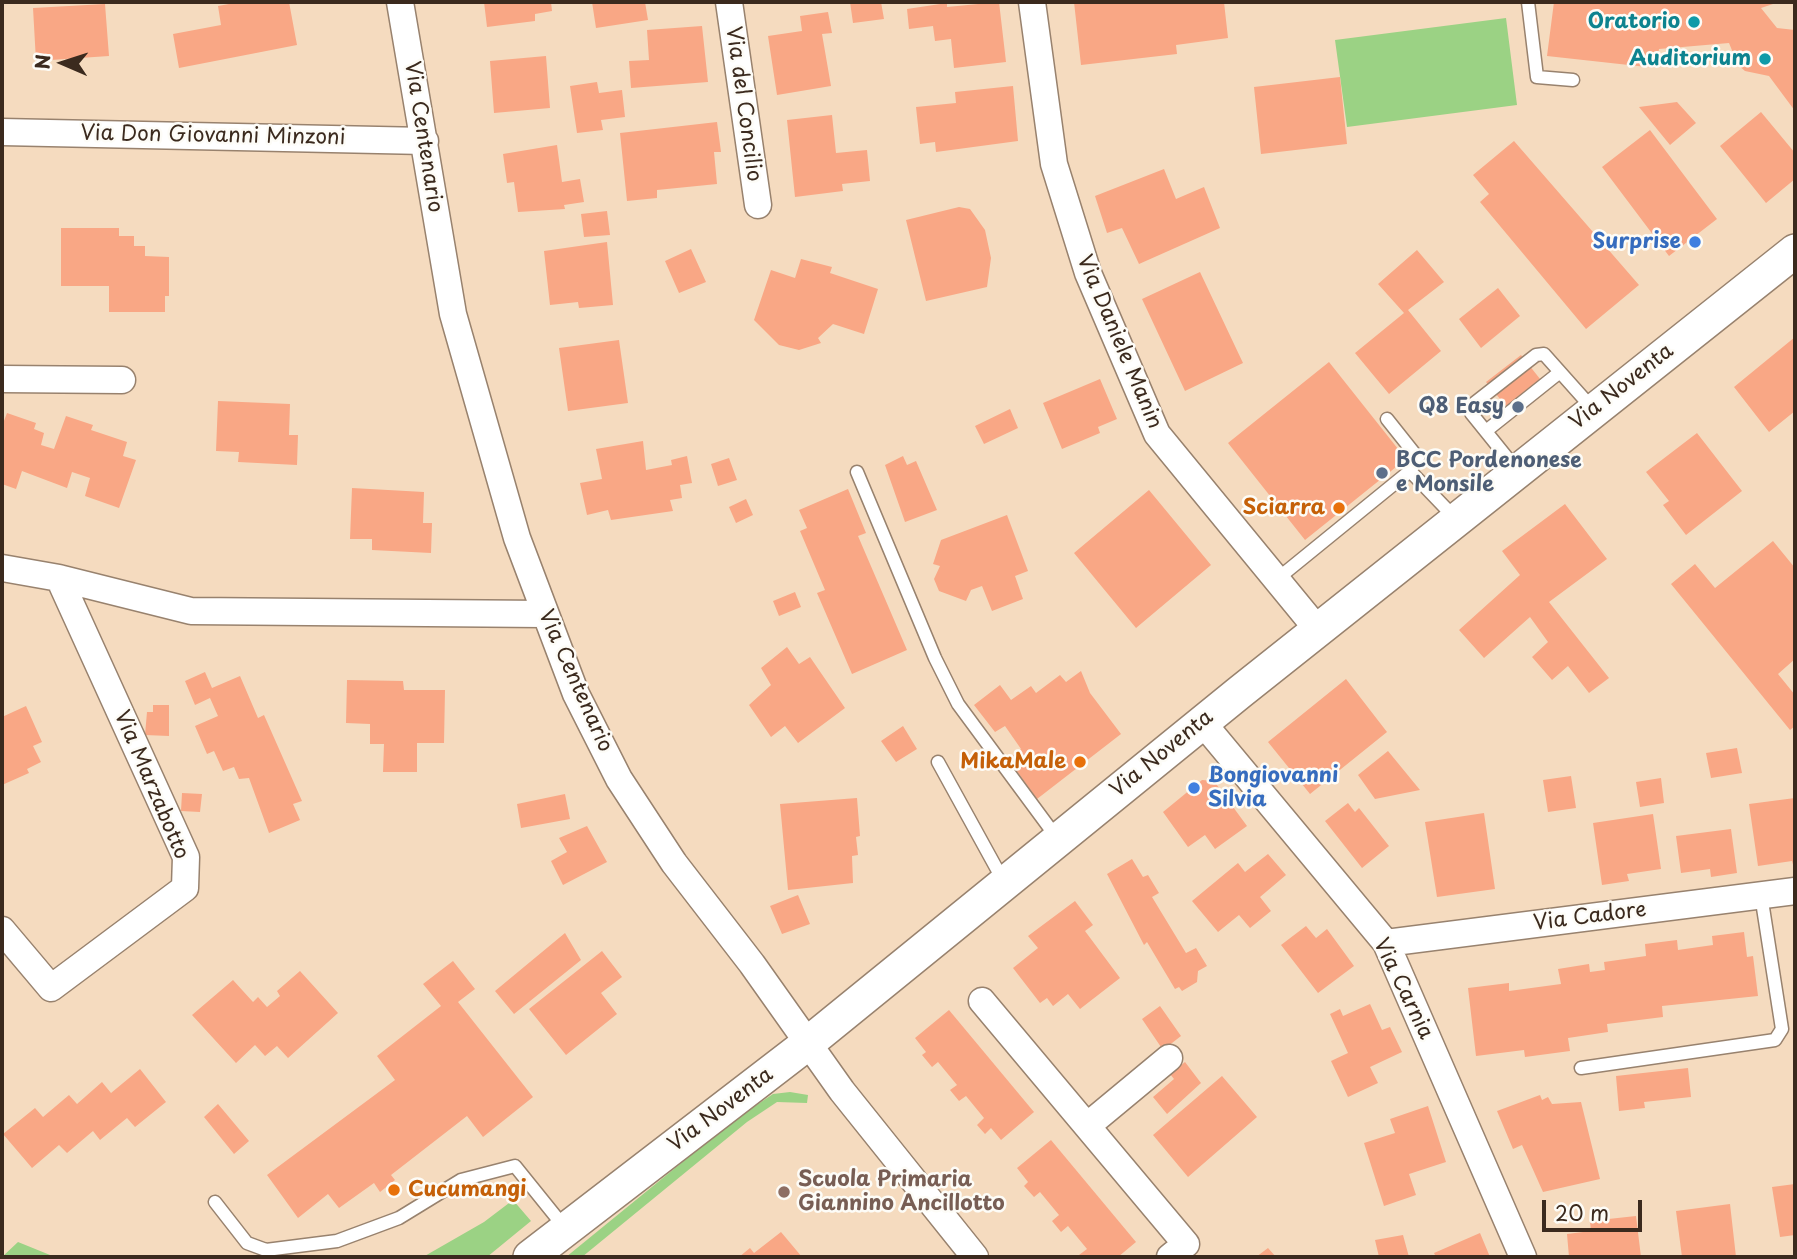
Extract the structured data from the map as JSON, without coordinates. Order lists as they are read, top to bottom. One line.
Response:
{"streets":{"street":["Via del Concilio","Via Don Giovanni Minzoni","Via Centenario","Via Daniele Manin","Via Noventa","Via Marzabotto","Via Cadore","Via Carnia"]},"crossings":[["Via Don Giovanni Minzoni","Via Centenario"],["Via Centenario","Via Noventa"],["Via Daniele Manin","Via Noventa"],["Via Noventa","Via Carnia"],["Via Cadore","Via Carnia"]],"places":["Oratorio","Auditorium","Surprise","Q8 Easy","BCC Pordenonese e Monsile","Sciarra","MikaMale","Bongiovanni Silvia","Cucumangi","Scuola Primaria Giannino Ancillotto"],"scale_bar":"20 m","north":"left"}
